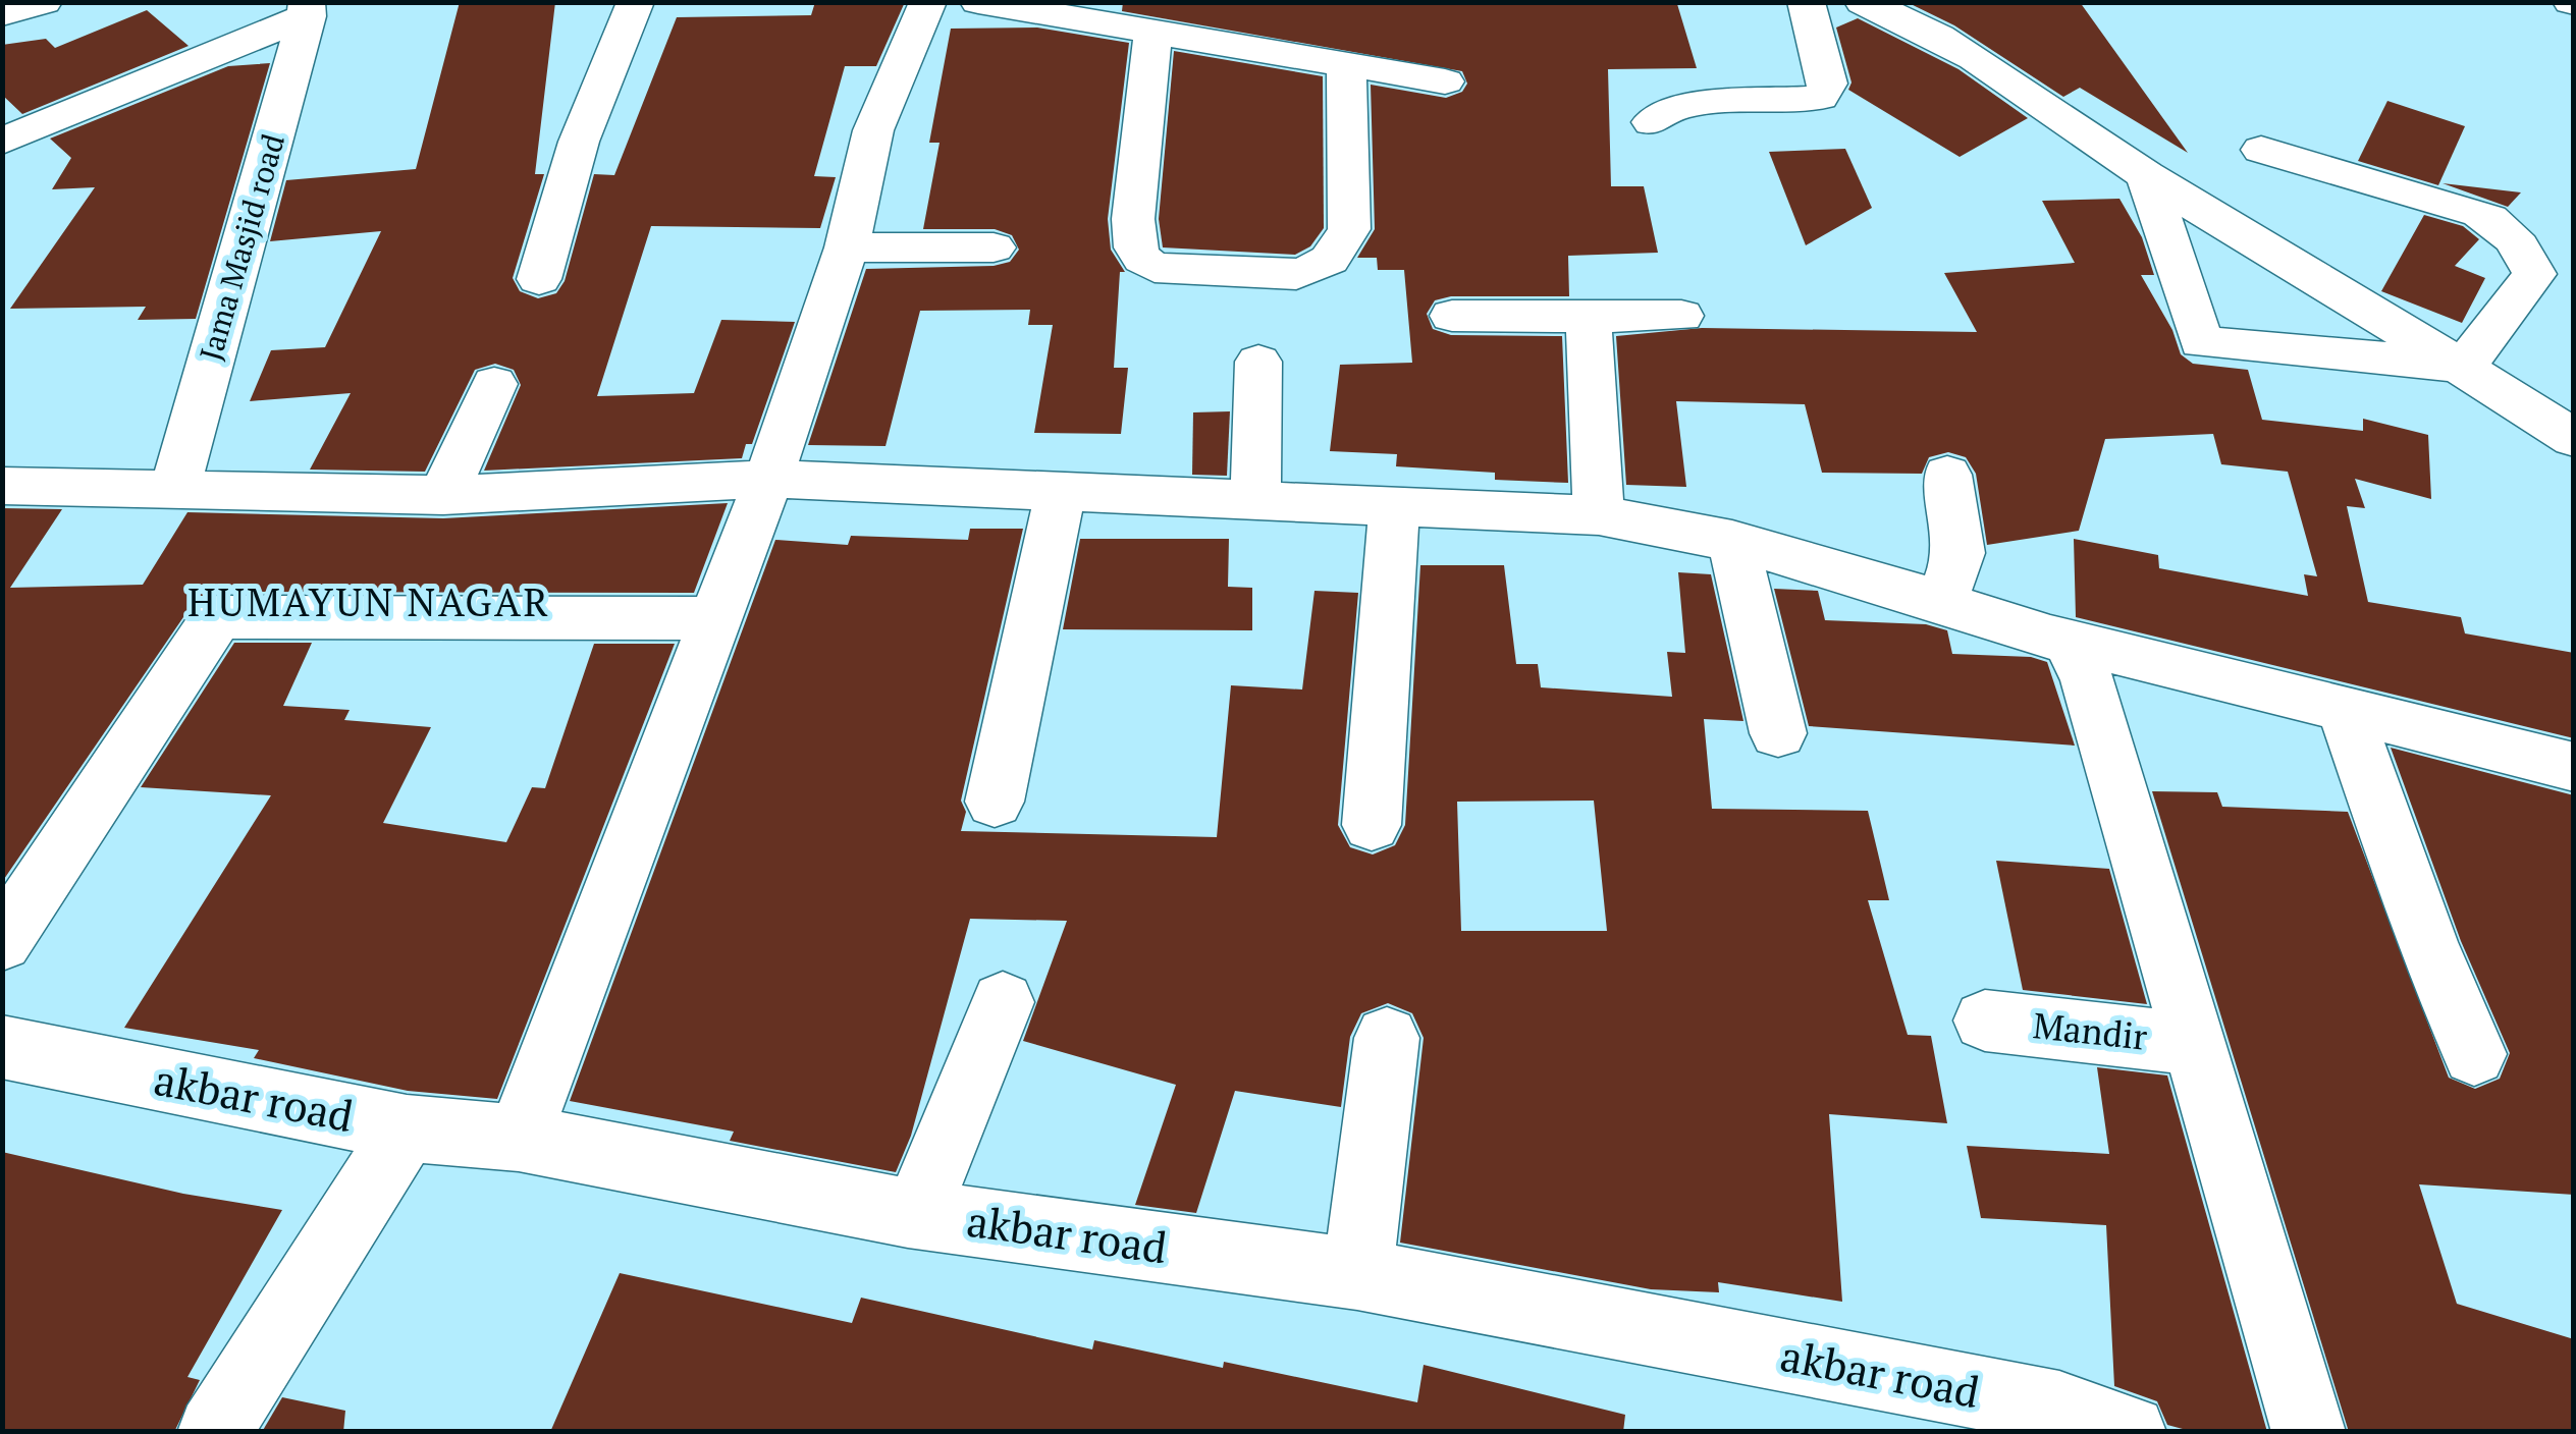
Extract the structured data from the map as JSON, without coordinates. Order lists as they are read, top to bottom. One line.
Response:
{"streets":{"main road":["Jama Masjid road","Mandir","akbar road"]},"districts":["HUMAYUN NAGAR"]}
